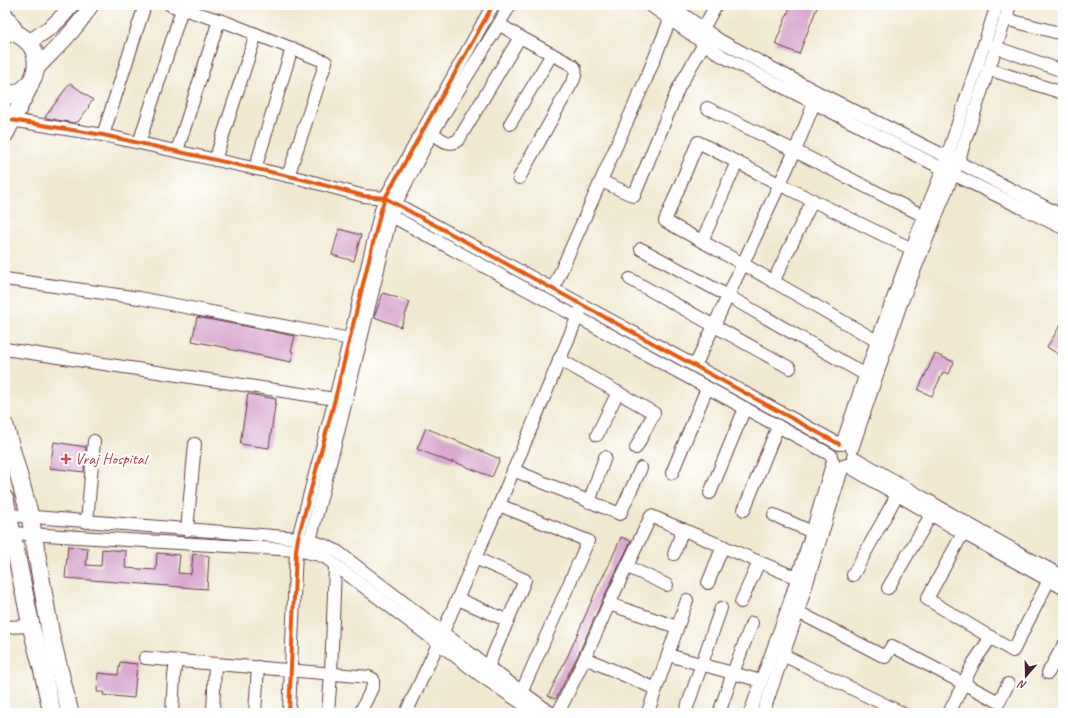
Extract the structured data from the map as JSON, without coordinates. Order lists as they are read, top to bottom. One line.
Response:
{"places":{"health":["Vraj Hospital"]},"north":"bottom"}
